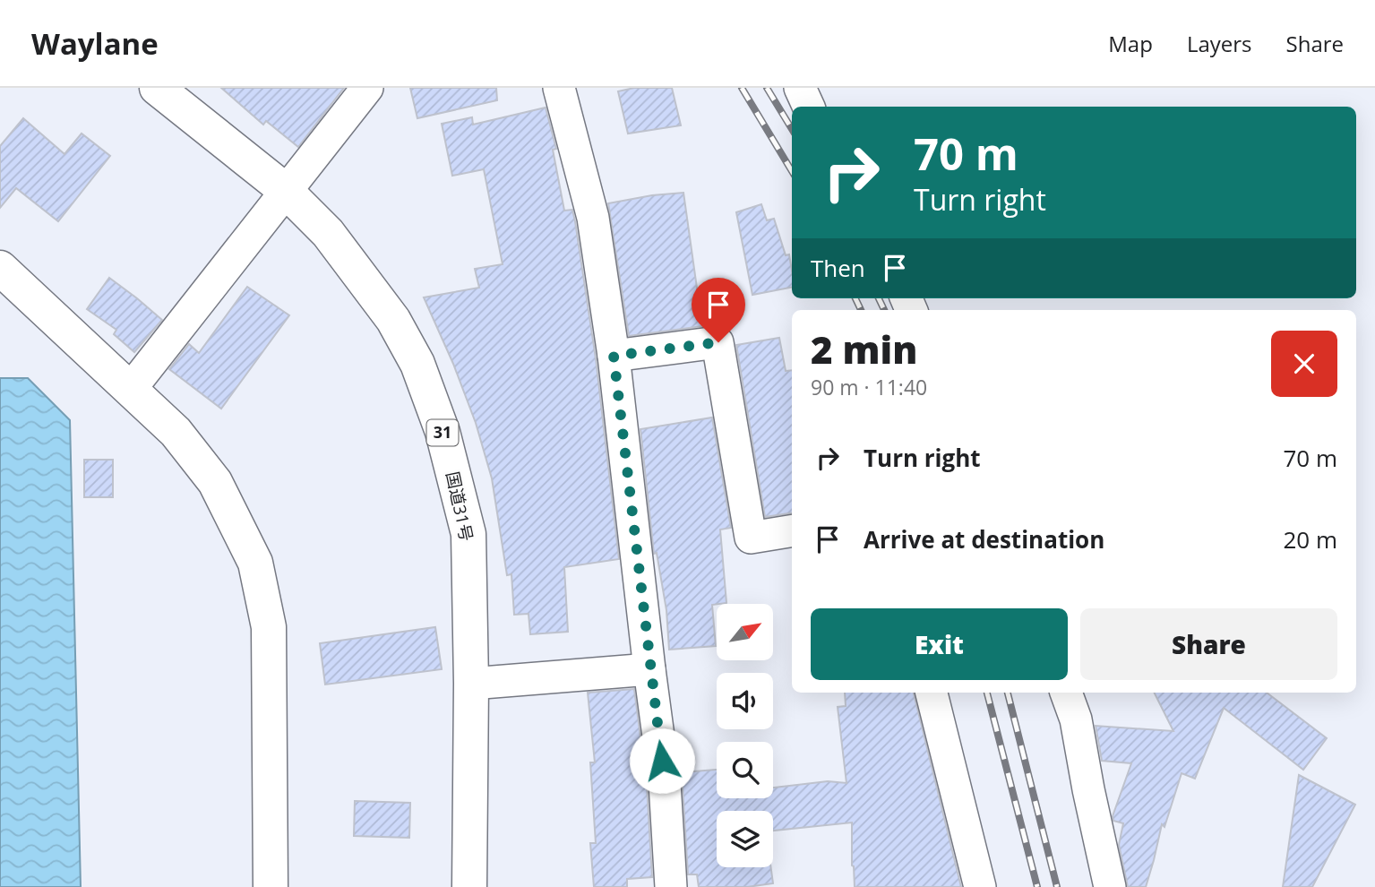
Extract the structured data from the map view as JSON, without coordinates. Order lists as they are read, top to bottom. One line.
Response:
{"streets":{"main road":["31","国道31号"]},"north":"top right","page":{"header":"Waylane","nav":["Map","Layers","Share"],"turn":["70 m","Turn right"],"then":"Then","heading":["2 min","90 m · 11:40"],"list":[{"name":"Turn right","value":"70 m"},{"name":"Arrive at destination","value":"20 m"}],"buttons":["Exit","Share"]}}
